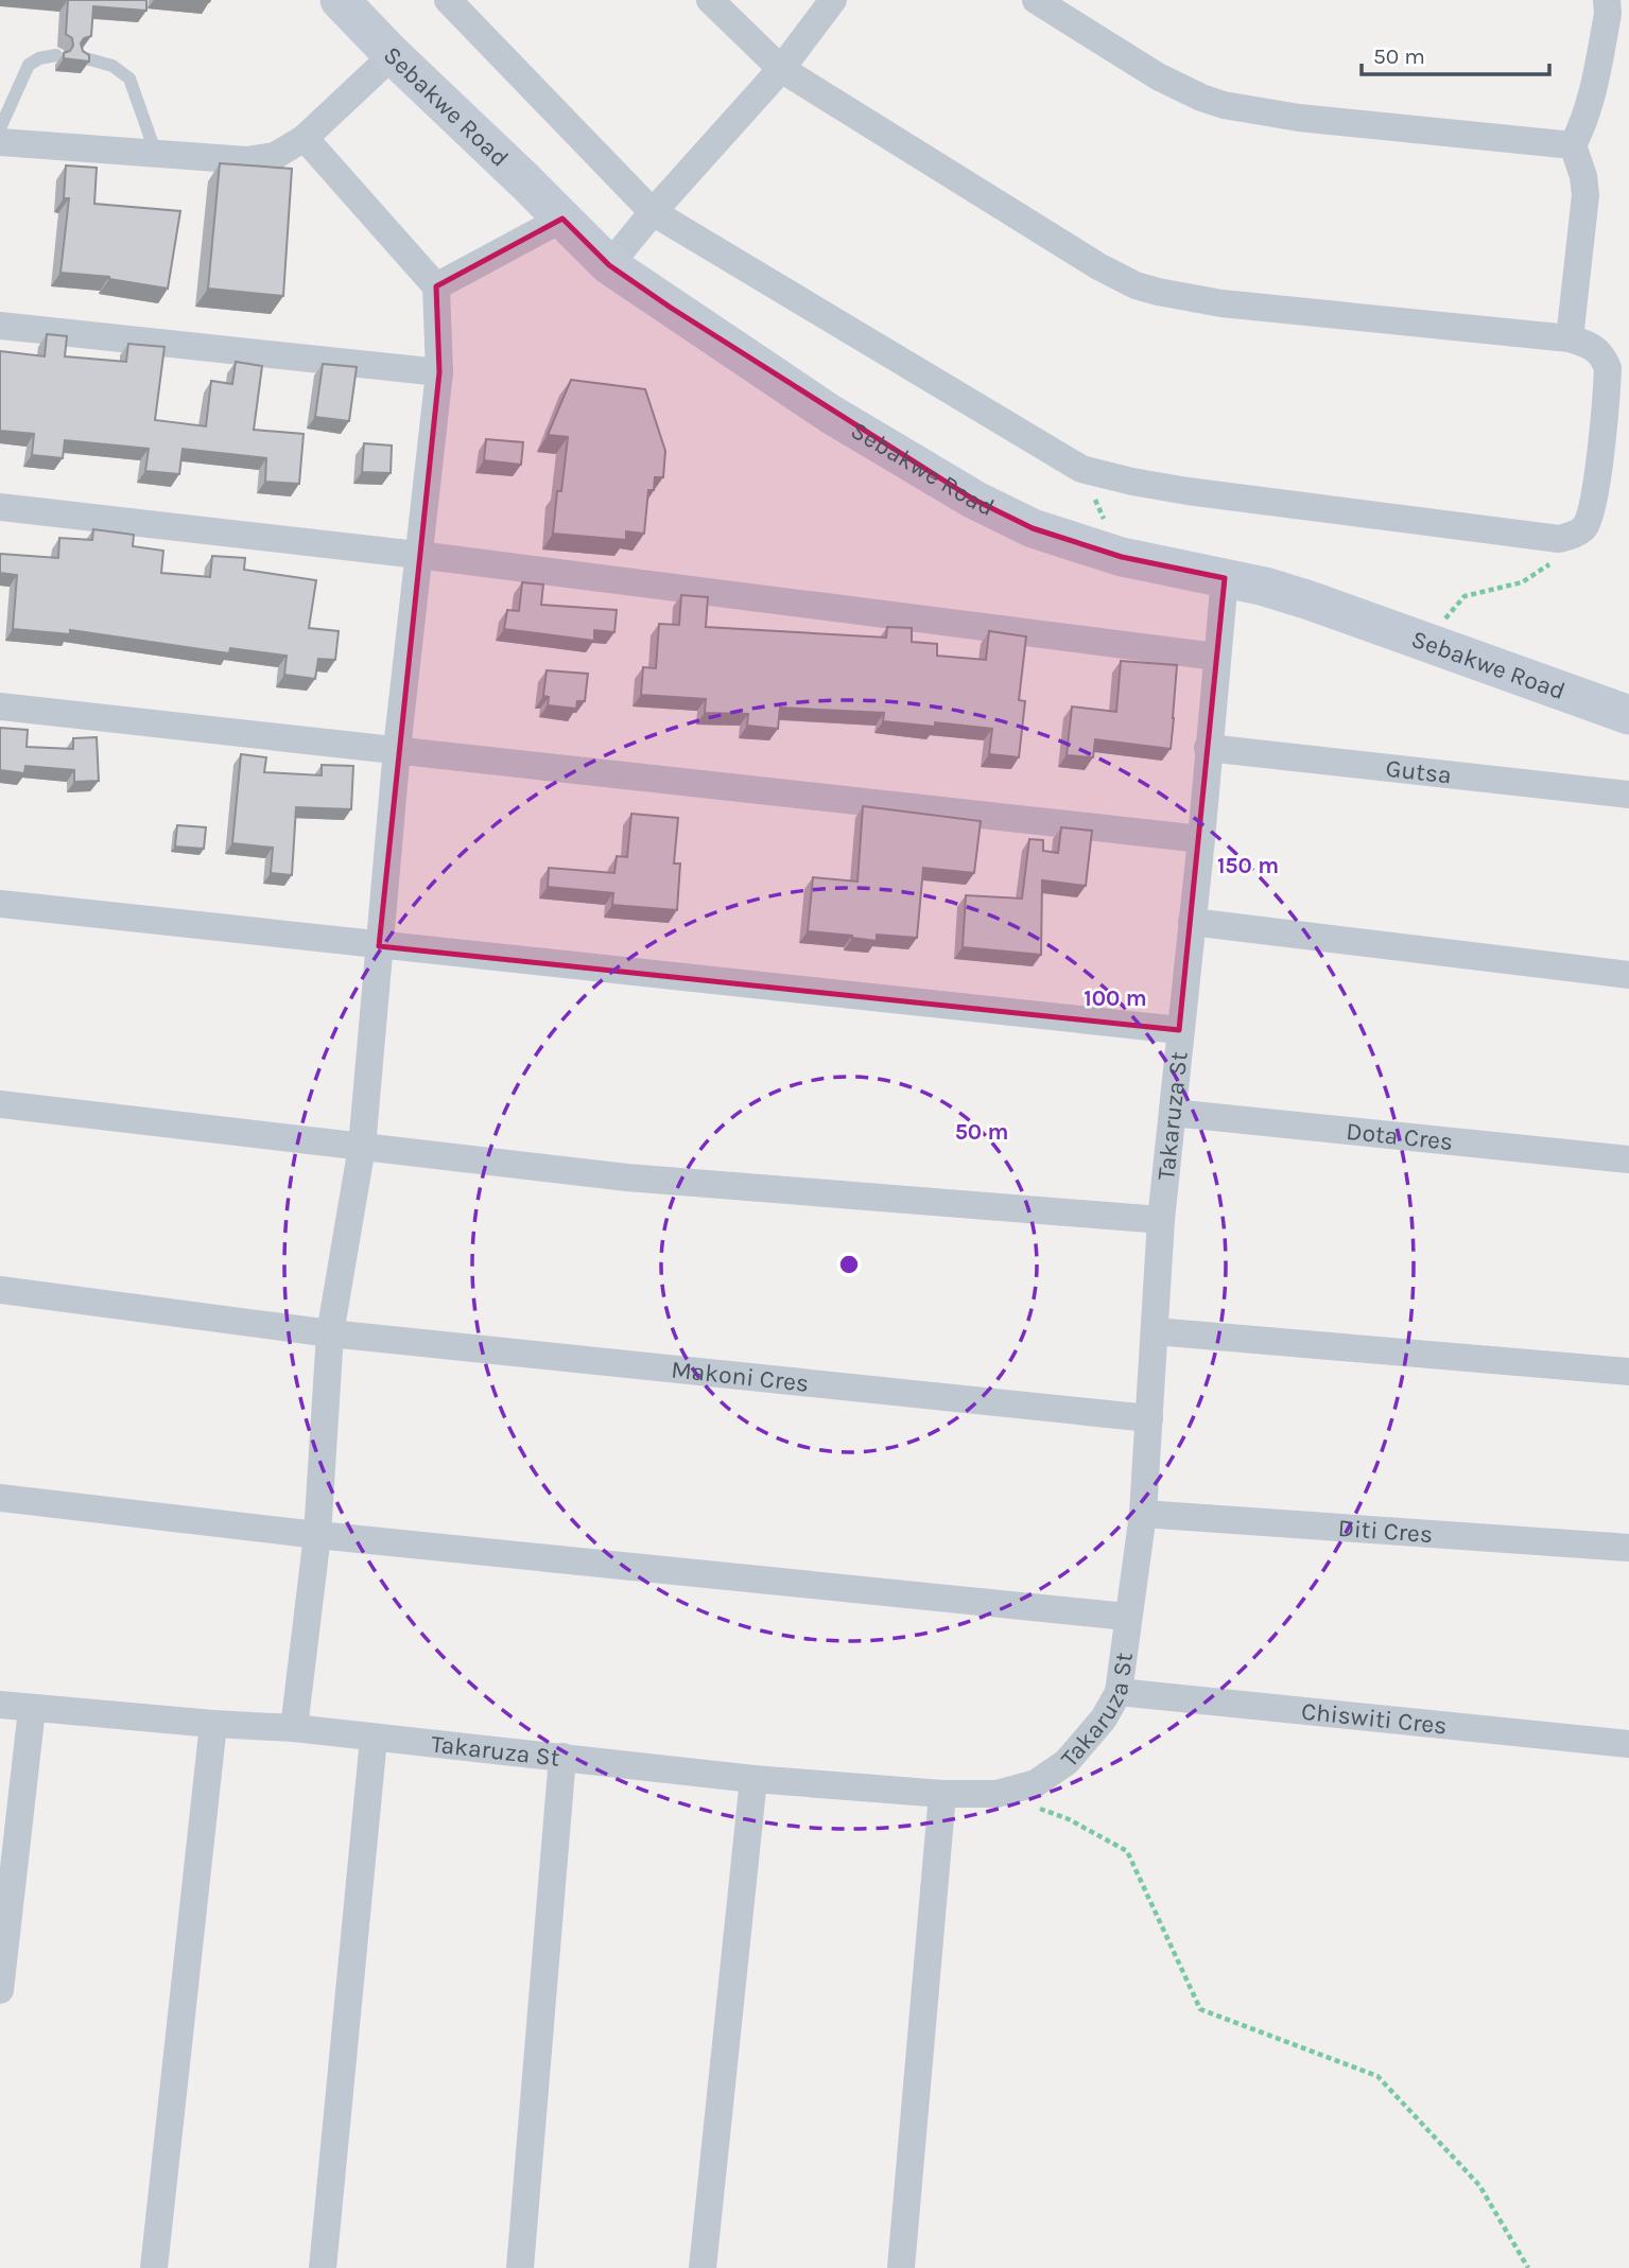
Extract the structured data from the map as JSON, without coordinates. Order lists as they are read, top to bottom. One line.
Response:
{"streets":{"street":["Sebakwe Road","Gutsa","Takaruza St","Dota Cres","Makoni Cres","Diti Cres","Chiswiti Cres"]},"crossings":[["Sebakwe Road","Takaruza St"],["Gutsa","Takaruza St"],["Takaruza St","Dota Cres"],["Takaruza St","Makoni Cres"],["Takaruza St","Diti Cres"],["Takaruza St","Chiswiti Cres"]],"scale_bar":"50 m","rings":["150 m","100 m","50 m"]}
